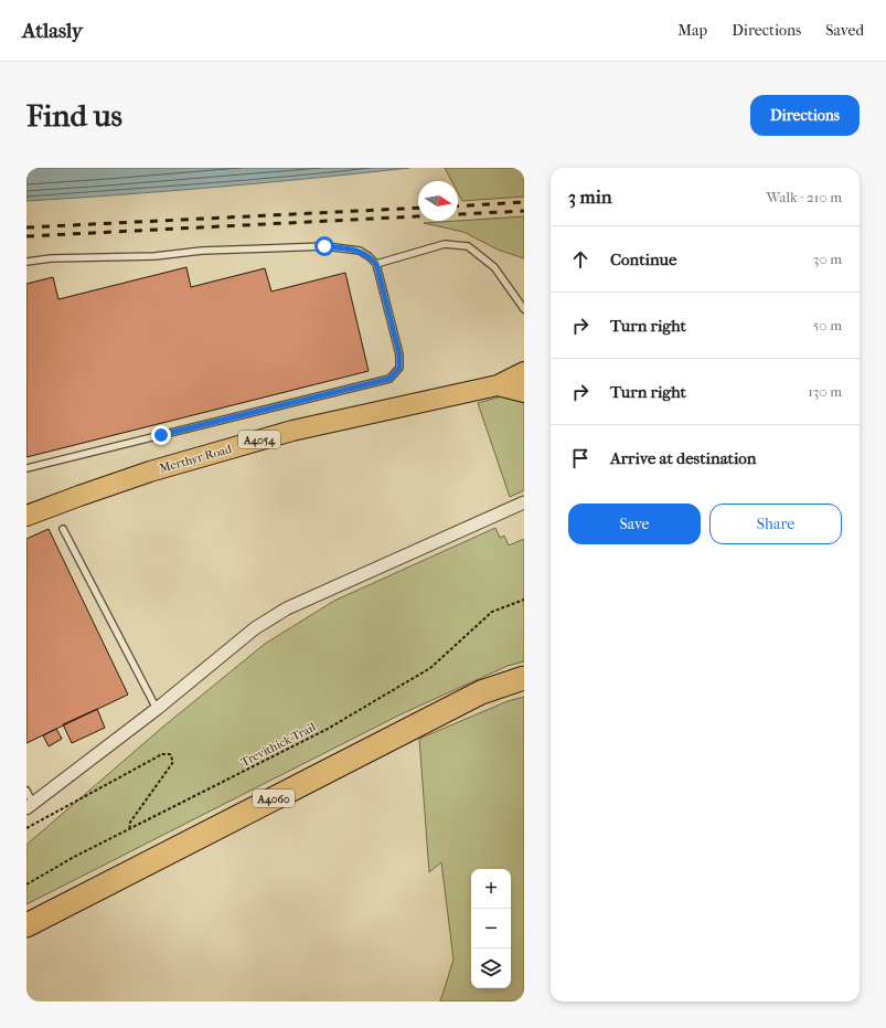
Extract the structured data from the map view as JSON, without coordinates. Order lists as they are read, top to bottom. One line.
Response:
{"streets":{"highway":["A4060"],"main road":["A4054","Merthyr Road"],"path":["Trevithick Trail"]},"north":"right","page":{"header":"Atlasly","nav":["Map","Directions","Saved"],"buttons":["Directions",["Save","Share"]],"title":"Find us","heading":["3 min","Walk · 210 m"],"list":[["Continue","30 m"],["Turn right","50 m"],["Turn right","130 m"],"Arrive at destination"],"map_buttons":["+","−"]}}
